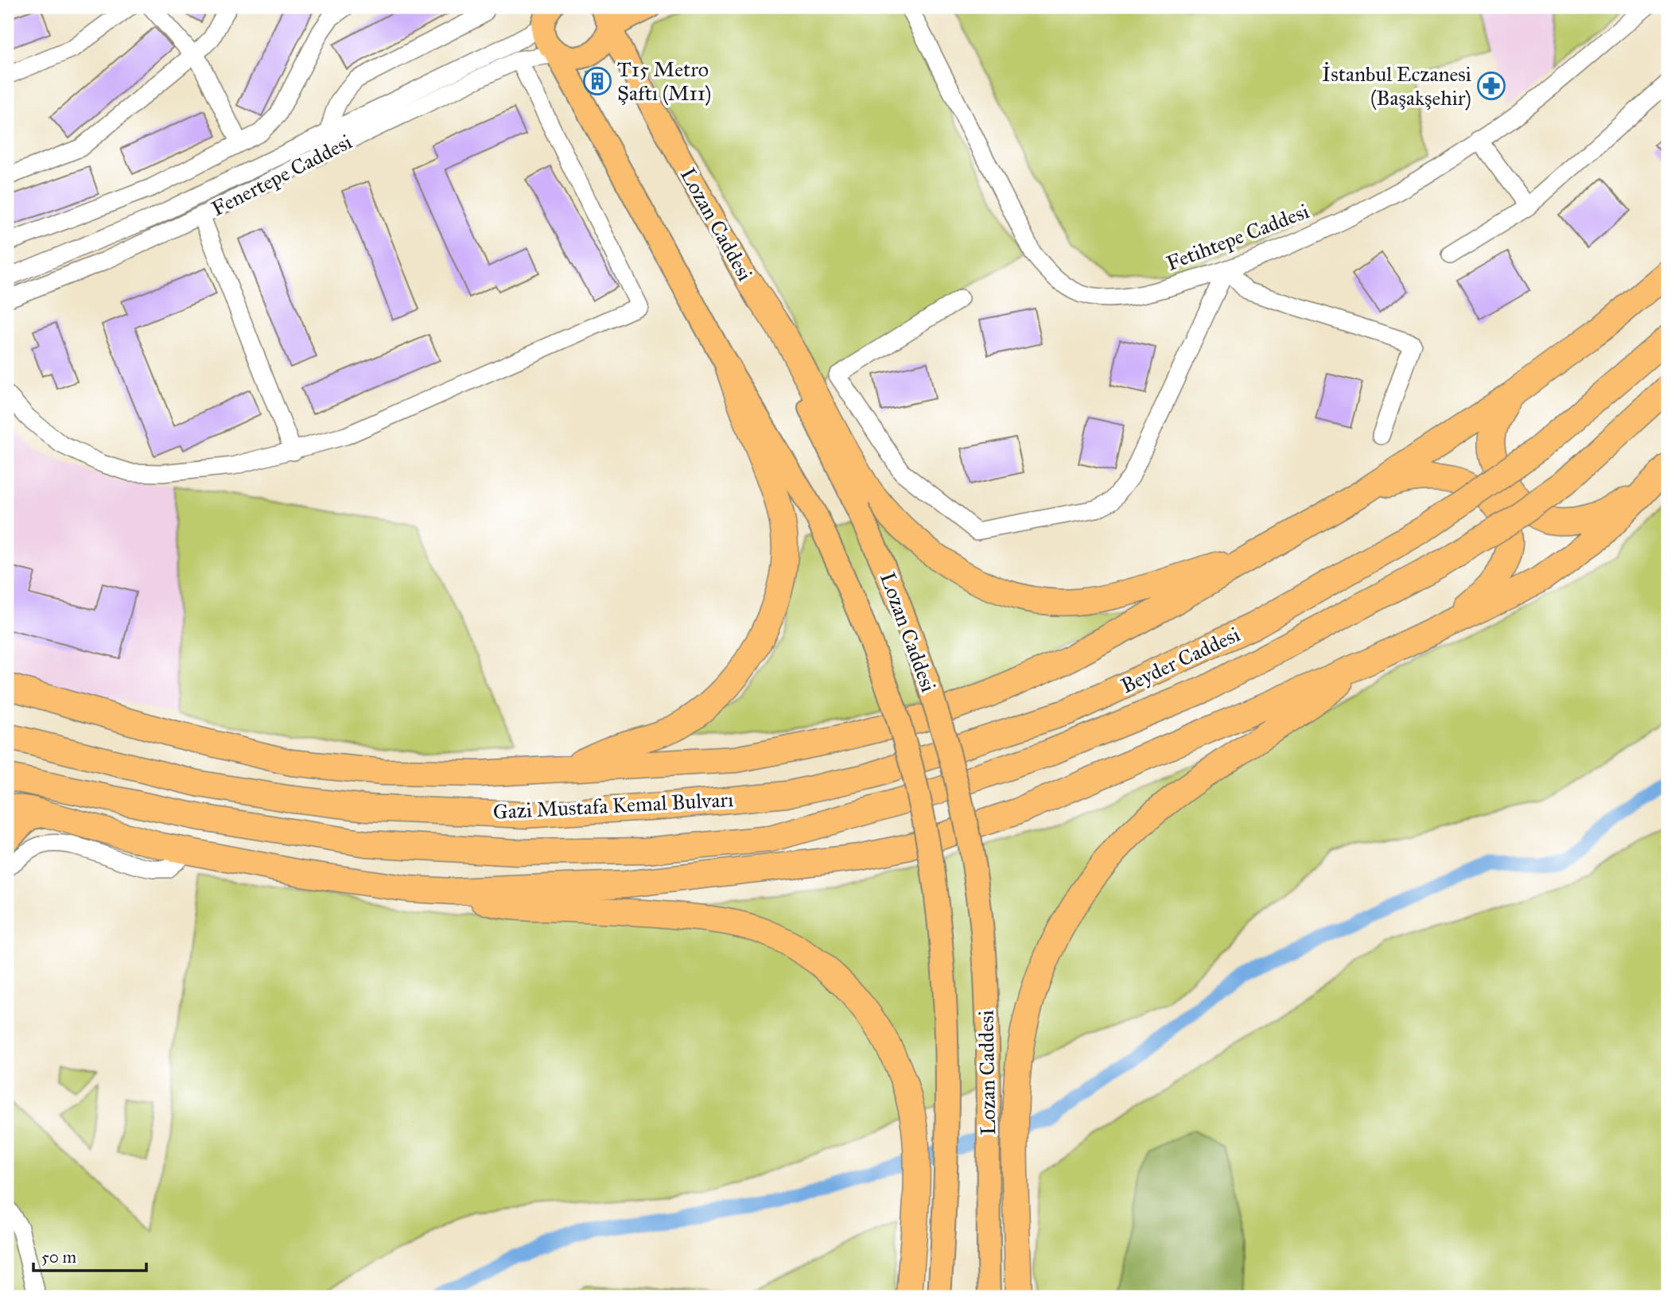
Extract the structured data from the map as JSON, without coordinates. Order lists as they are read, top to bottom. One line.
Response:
{"streets":{"highway":["Beyder Caddesi","Gazi Mustafa Kemal Bulvarı"],"main road":["Lozan Caddesi"],"street":["Fenertepe Caddesi","Fetihtepe Caddesi"]},"crossings":[["Fenertepe Caddesi","Lozan Caddesi"],["Beyder Caddesi","Gazi Mustafa Kemal Bulvarı"]],"places":{"building":["T15 Metro Şaftı (M11)"],"pharmacy":["İstanbul Eczanesi (Başakşehir)"]},"scale_bar":"50 m"}
